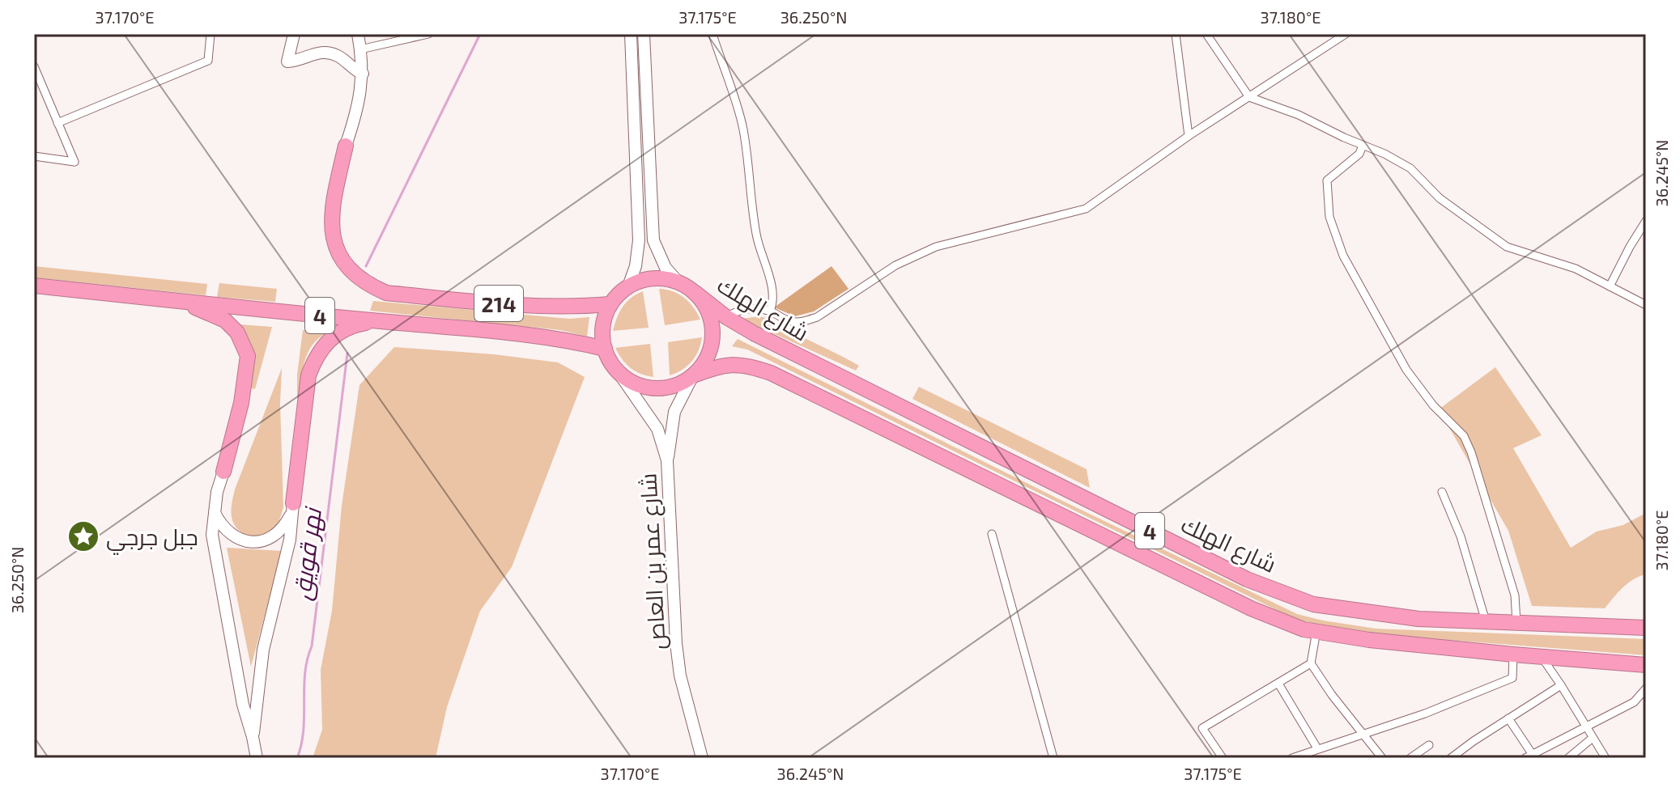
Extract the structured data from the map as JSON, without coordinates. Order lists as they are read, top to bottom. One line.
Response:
{"streets":{"highway":["214","شارع الهلك","4"],"main road":["شارع عمر بن العاص"]},"crossings":[["214","شارع الهلك"],["214","4"],["214","شارع عمر بن العاص"],["شارع الهلك","4"],["شارع الهلك","شارع عمر بن العاص"],["4","شارع عمر بن العاص"]],"water":["نهر قويق"],"places":{"place":["جبل جرجي"]},"coordinates":["37.170°E","37.175°E","36.250°N","37.180°E","36.245°N"]}
